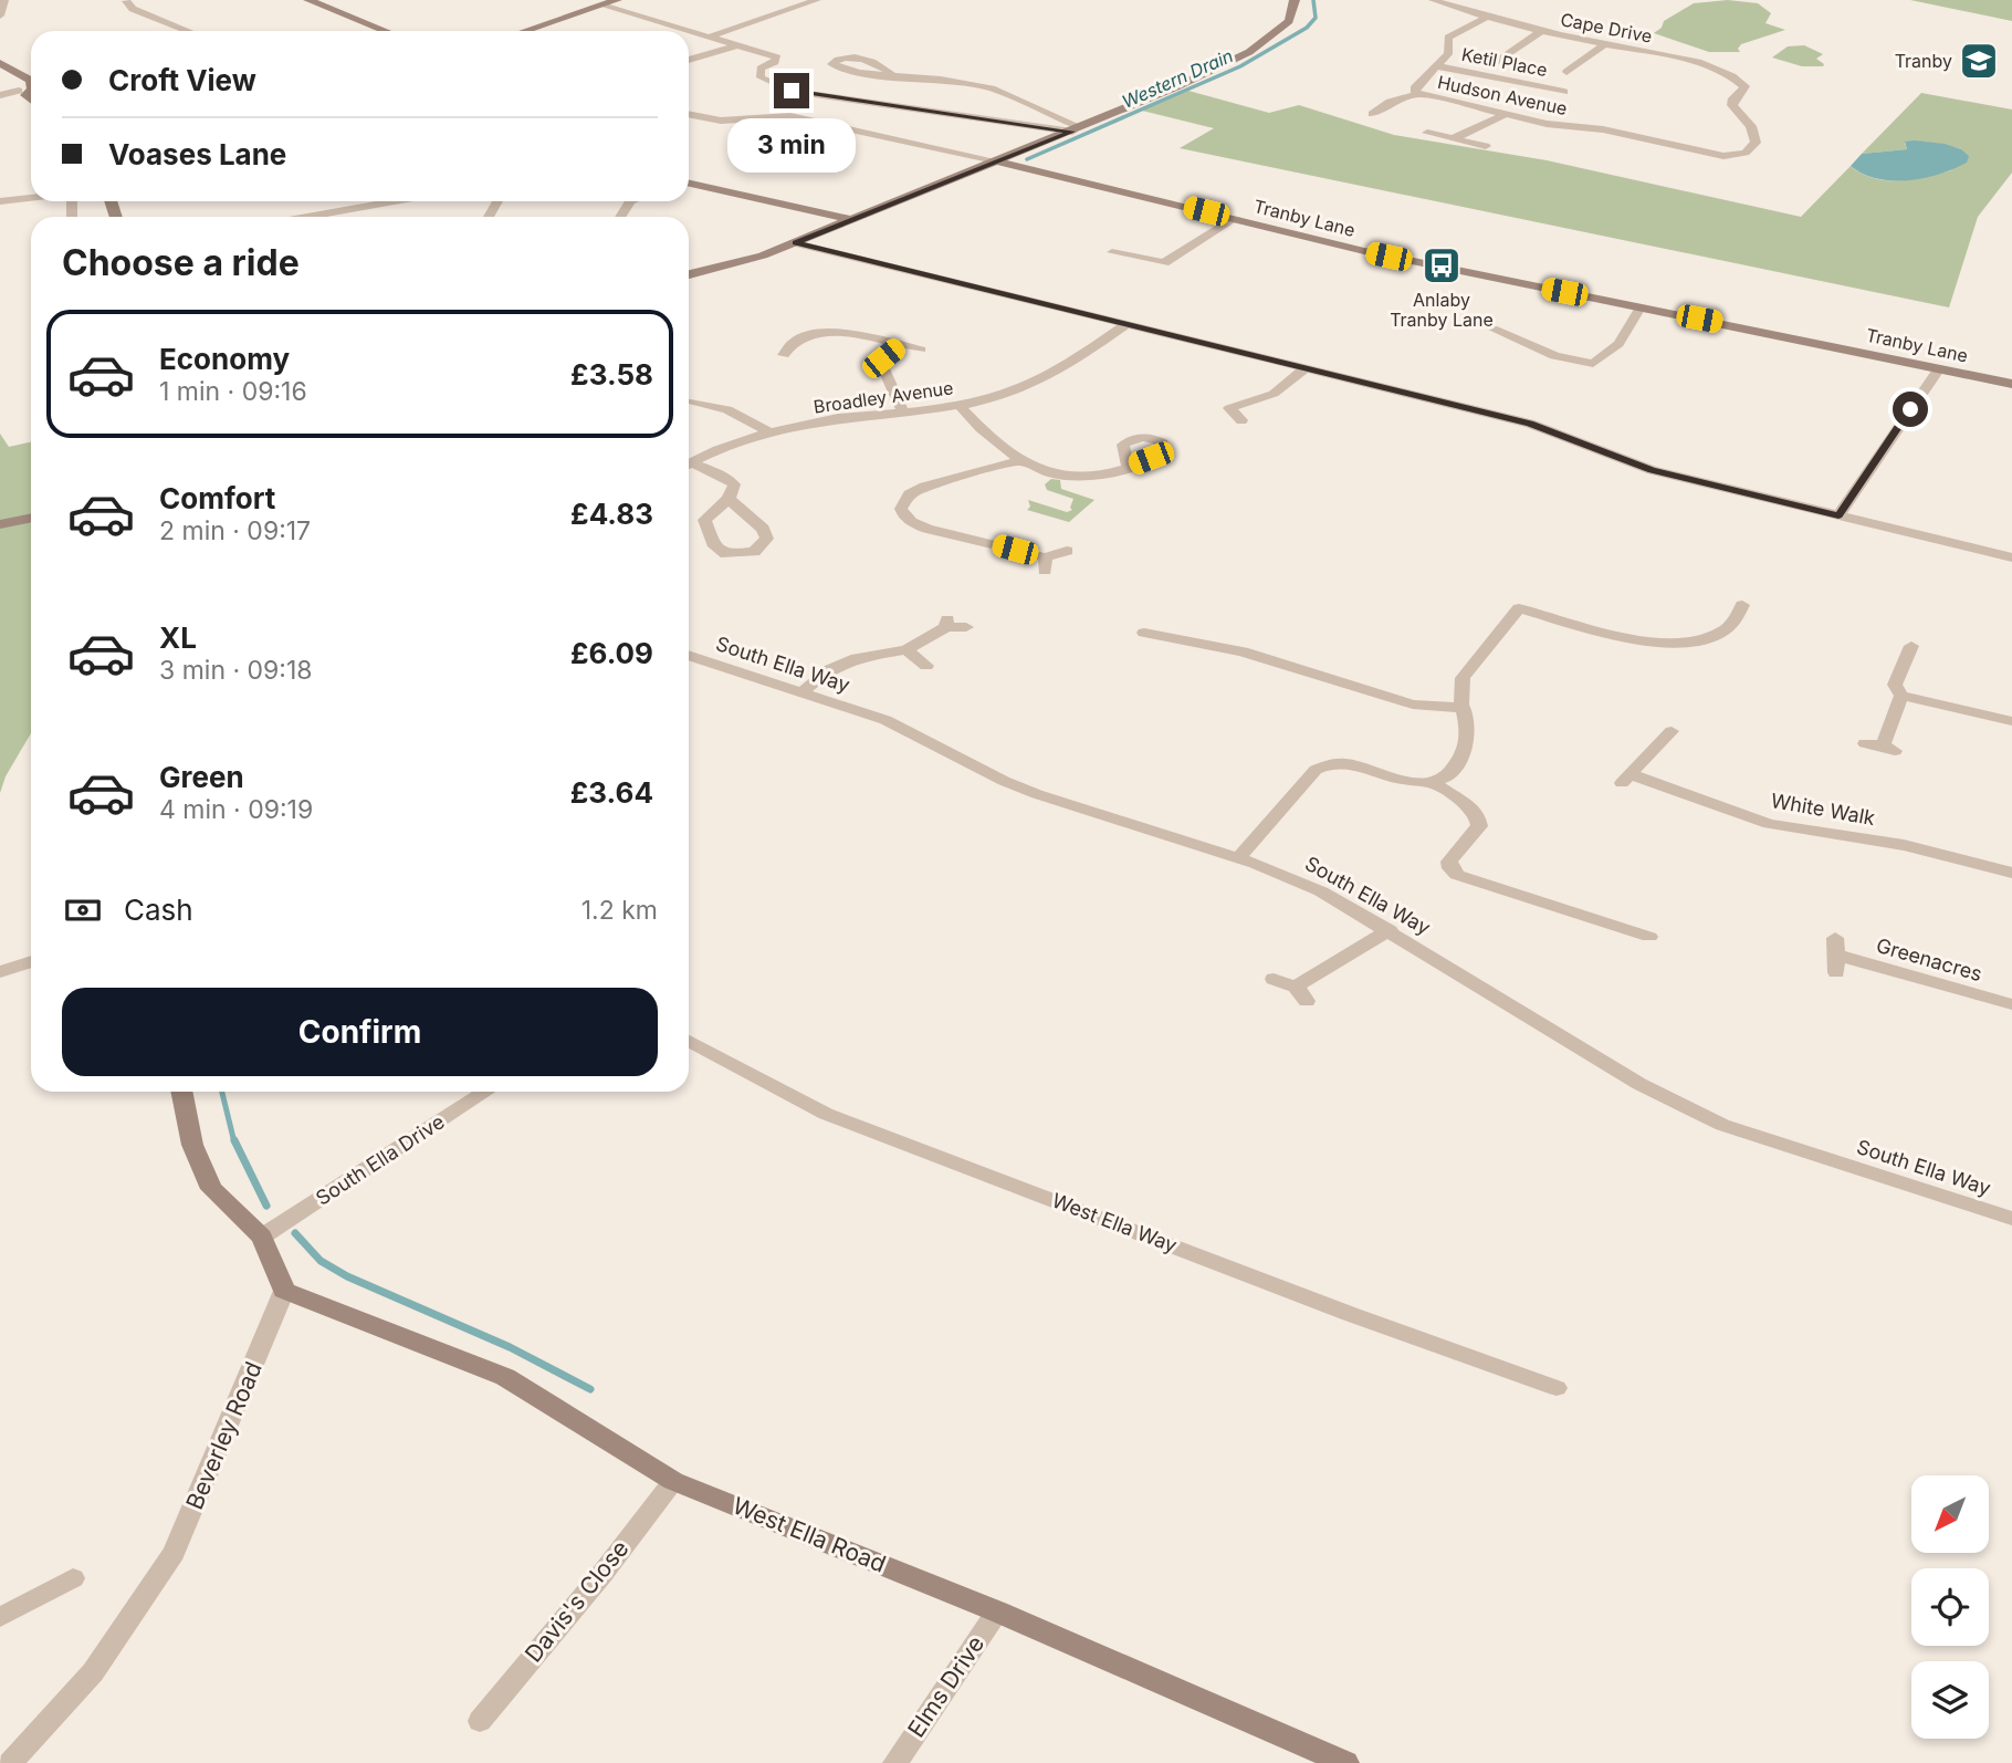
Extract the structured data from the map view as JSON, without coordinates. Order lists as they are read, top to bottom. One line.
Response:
{"streets":{"main road":["Tranby Lane","West Ella Road"],"street":["Cape Drive","Ketil Place","Hudson Avenue","Broadley Avenue","South Ella Way","White Walk","Greenacres","South Ella Drive","West Ella Way","Beverley Road","Davis's Close","Elms Drive"]},"crossings":[["Cape Drive","Hudson Avenue"],["Ketil Place","Hudson Avenue"],["Beverley Road","West Ella Road"],["West Ella Road","Davis's Close"],["West Ella Road","Elms Drive"]],"water":["Western Drain"],"places":{"school or university":["Tranby"],"bus stop":["Anlaby Tranby Lane"]},"north":"bottom left","page":{"banner":["Croft View","Voases Lane"],"bubble":"3 min","heading":"Choose a ride","list":[{"name":"Economy","note":"1 min · 09:16","value":"£3.58"},{"name":"Comfort","note":"2 min · 09:17","value":"£4.83"},{"name":"XL","note":"3 min · 09:18","value":"£6.09"},{"name":"Green","note":"4 min · 09:19","value":"£3.64"}],"pay":["Cash","1.2 km"],"buttons":"Confirm"}}
